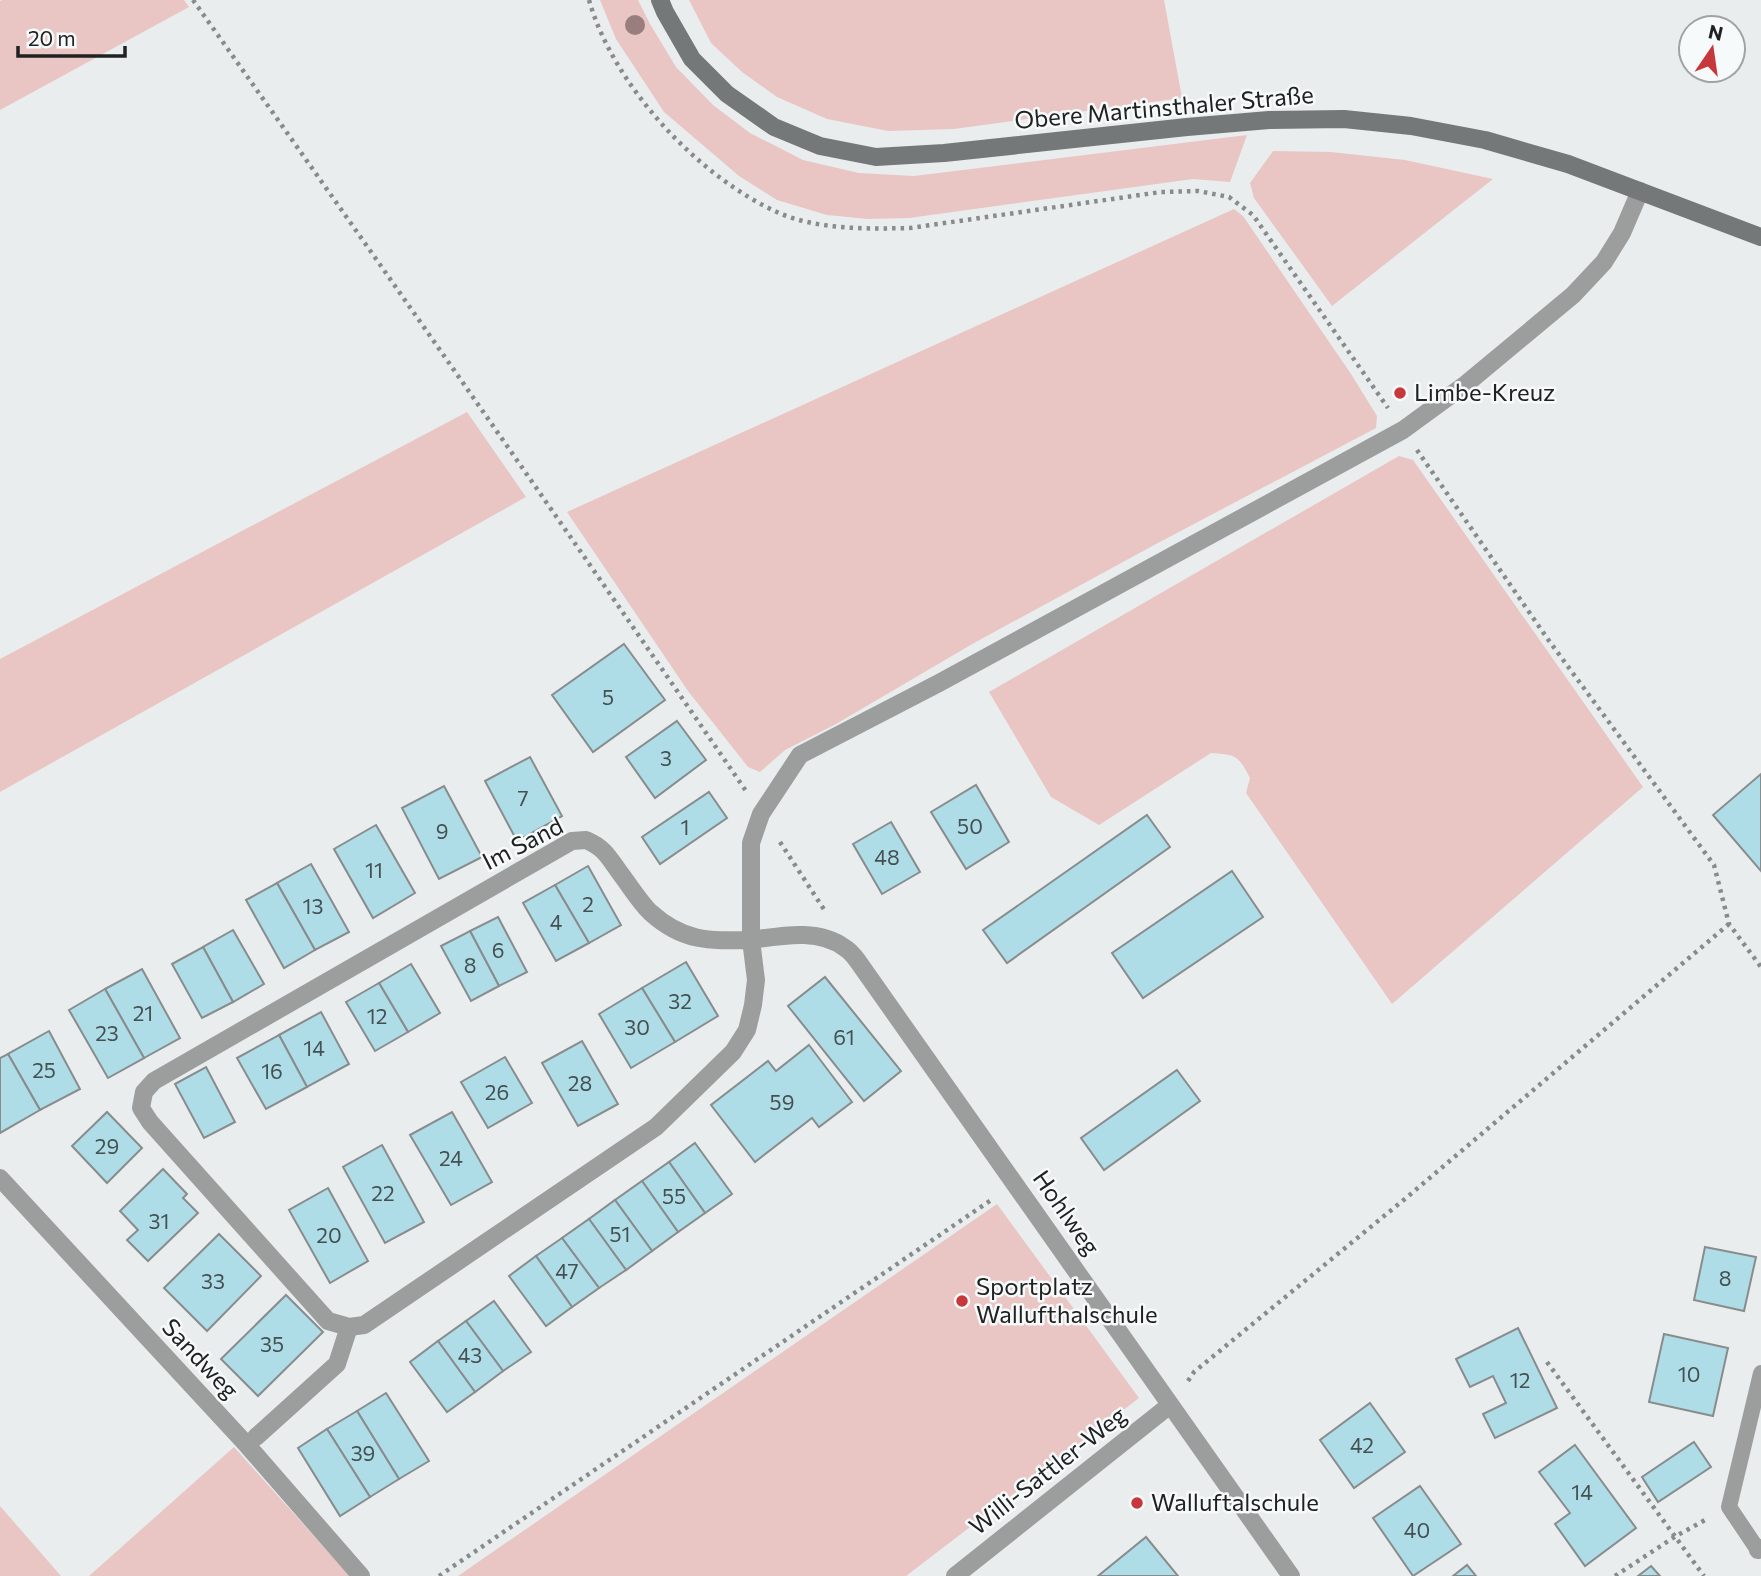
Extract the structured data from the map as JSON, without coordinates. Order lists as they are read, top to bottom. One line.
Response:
{"streets":{"street":["Obere Martinsthaler Straße","Im Sand","Hohlweg","Sandweg","Willi-Sattler-Weg"]},"crossings":[["Hohlweg","Willi-Sattler-Weg"]],"places":["Limbe-Kreuz","Sportplatz Wallufthalschule","Walluftalschule"],"house_numbers":["5","3","7","50","1","9","48","11","2","13","4","6","8","32","21","12","30","23","61","14","25","16","28","26","59","29","24","22","55","31","51","20","47","8","33","35","43","10","12","42","39","14","40"],"scale_bar":"20 m","north":"top"}
